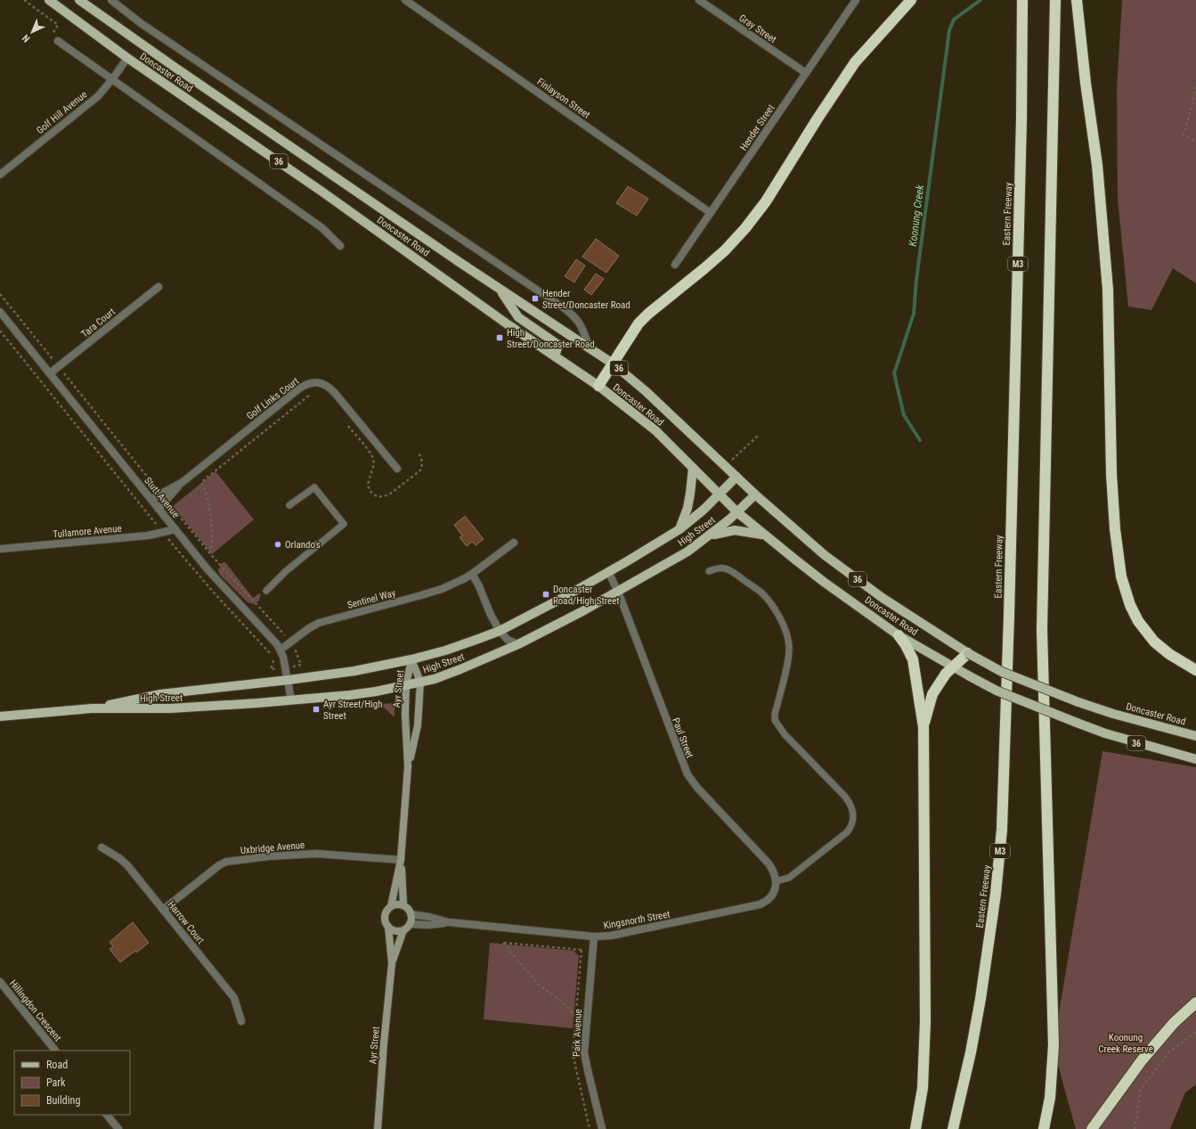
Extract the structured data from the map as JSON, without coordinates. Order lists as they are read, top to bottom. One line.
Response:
{"streets":{"highway":["Eastern Freeway","M3"],"main road":["Doncaster Road","36","High Street"],"street":["Gray Street","Finlayson Street","Golf Hill Avenue","Hender Street","Tara Court","Golf Links Court","Stutt Avenue","Tullamore Avenue","Sentinel Way","Ayr Street","Paul Street","Uxbridge Avenue","Kingsnorth Street","Harrow Court","Hillingdon Crescent","Park Avenue"]},"crossings":[["Gray Street","Hender Street"],["Doncaster Road","Golf Hill Avenue"],["Doncaster Road","High Street"],["Finlayson Street","Hender Street"],["Tara Court","Stutt Avenue"],["Golf Links Court","Stutt Avenue"],["Stutt Avenue","Tullamore Avenue"],["Stutt Avenue","High Street"],["Stutt Avenue","Sentinel Way"],["High Street","Ayr Street"],["High Street","Paul Street"],["Ayr Street","Uxbridge Avenue"],["Ayr Street","Kingsnorth Street"],["Paul Street","Kingsnorth Street"],["Uxbridge Avenue","Harrow Court"],["Kingsnorth Street","Park Avenue"]],"water":["Koonung Creek"],"parks":["Koonung Creek Reserve"],"places":{"transit":["Hender Street/Doncaster Road","High Street/Doncaster Road","Doncaster Road/High Street","Ayr Street/High Street"],"other":["Orlando's"]},"legend":["Road","Park","Building"],"north":"bottom left"}
